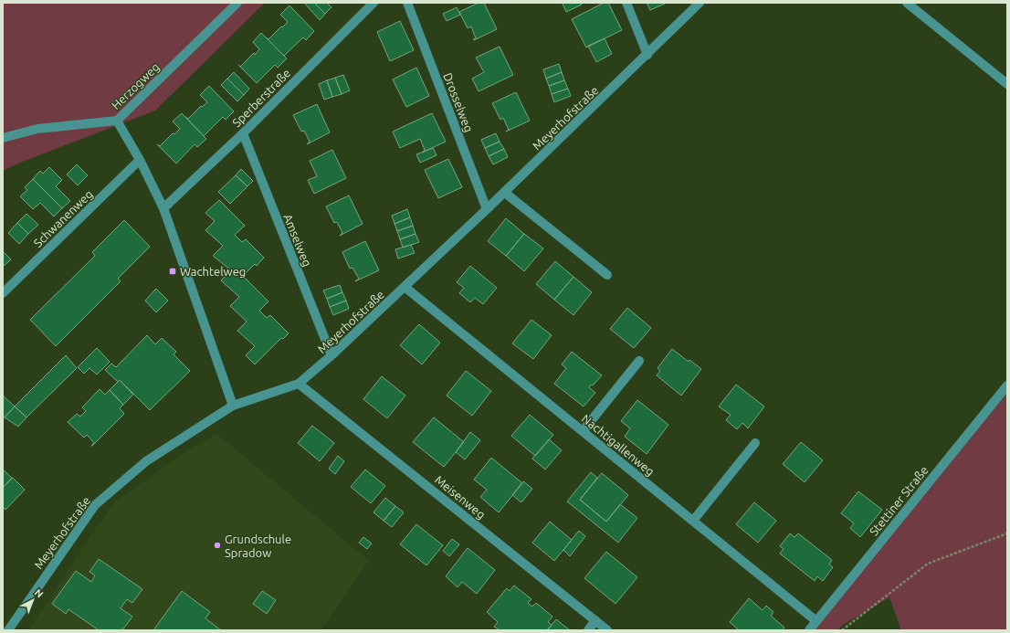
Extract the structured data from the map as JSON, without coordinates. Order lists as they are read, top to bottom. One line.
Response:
{"streets":{"street":["Herzogweg","Sperberstraße","Drosselweg","Meyerhofstraße","Schwanenweg","Amselweg","Nachtigallenweg","Meisenweg","Stettiner Straße"]},"crossings":[["Sperberstraße","Amselweg"],["Drosselweg","Meyerhofstraße"],["Meyerhofstraße","Amselweg"],["Meyerhofstraße","Nachtigallenweg"],["Meyerhofstraße","Meisenweg"],["Nachtigallenweg","Stettiner Straße"]],"places":{"transit":["Wachtelweg"],"other":["Grundschule Spradow"]},"north":"top right"}
